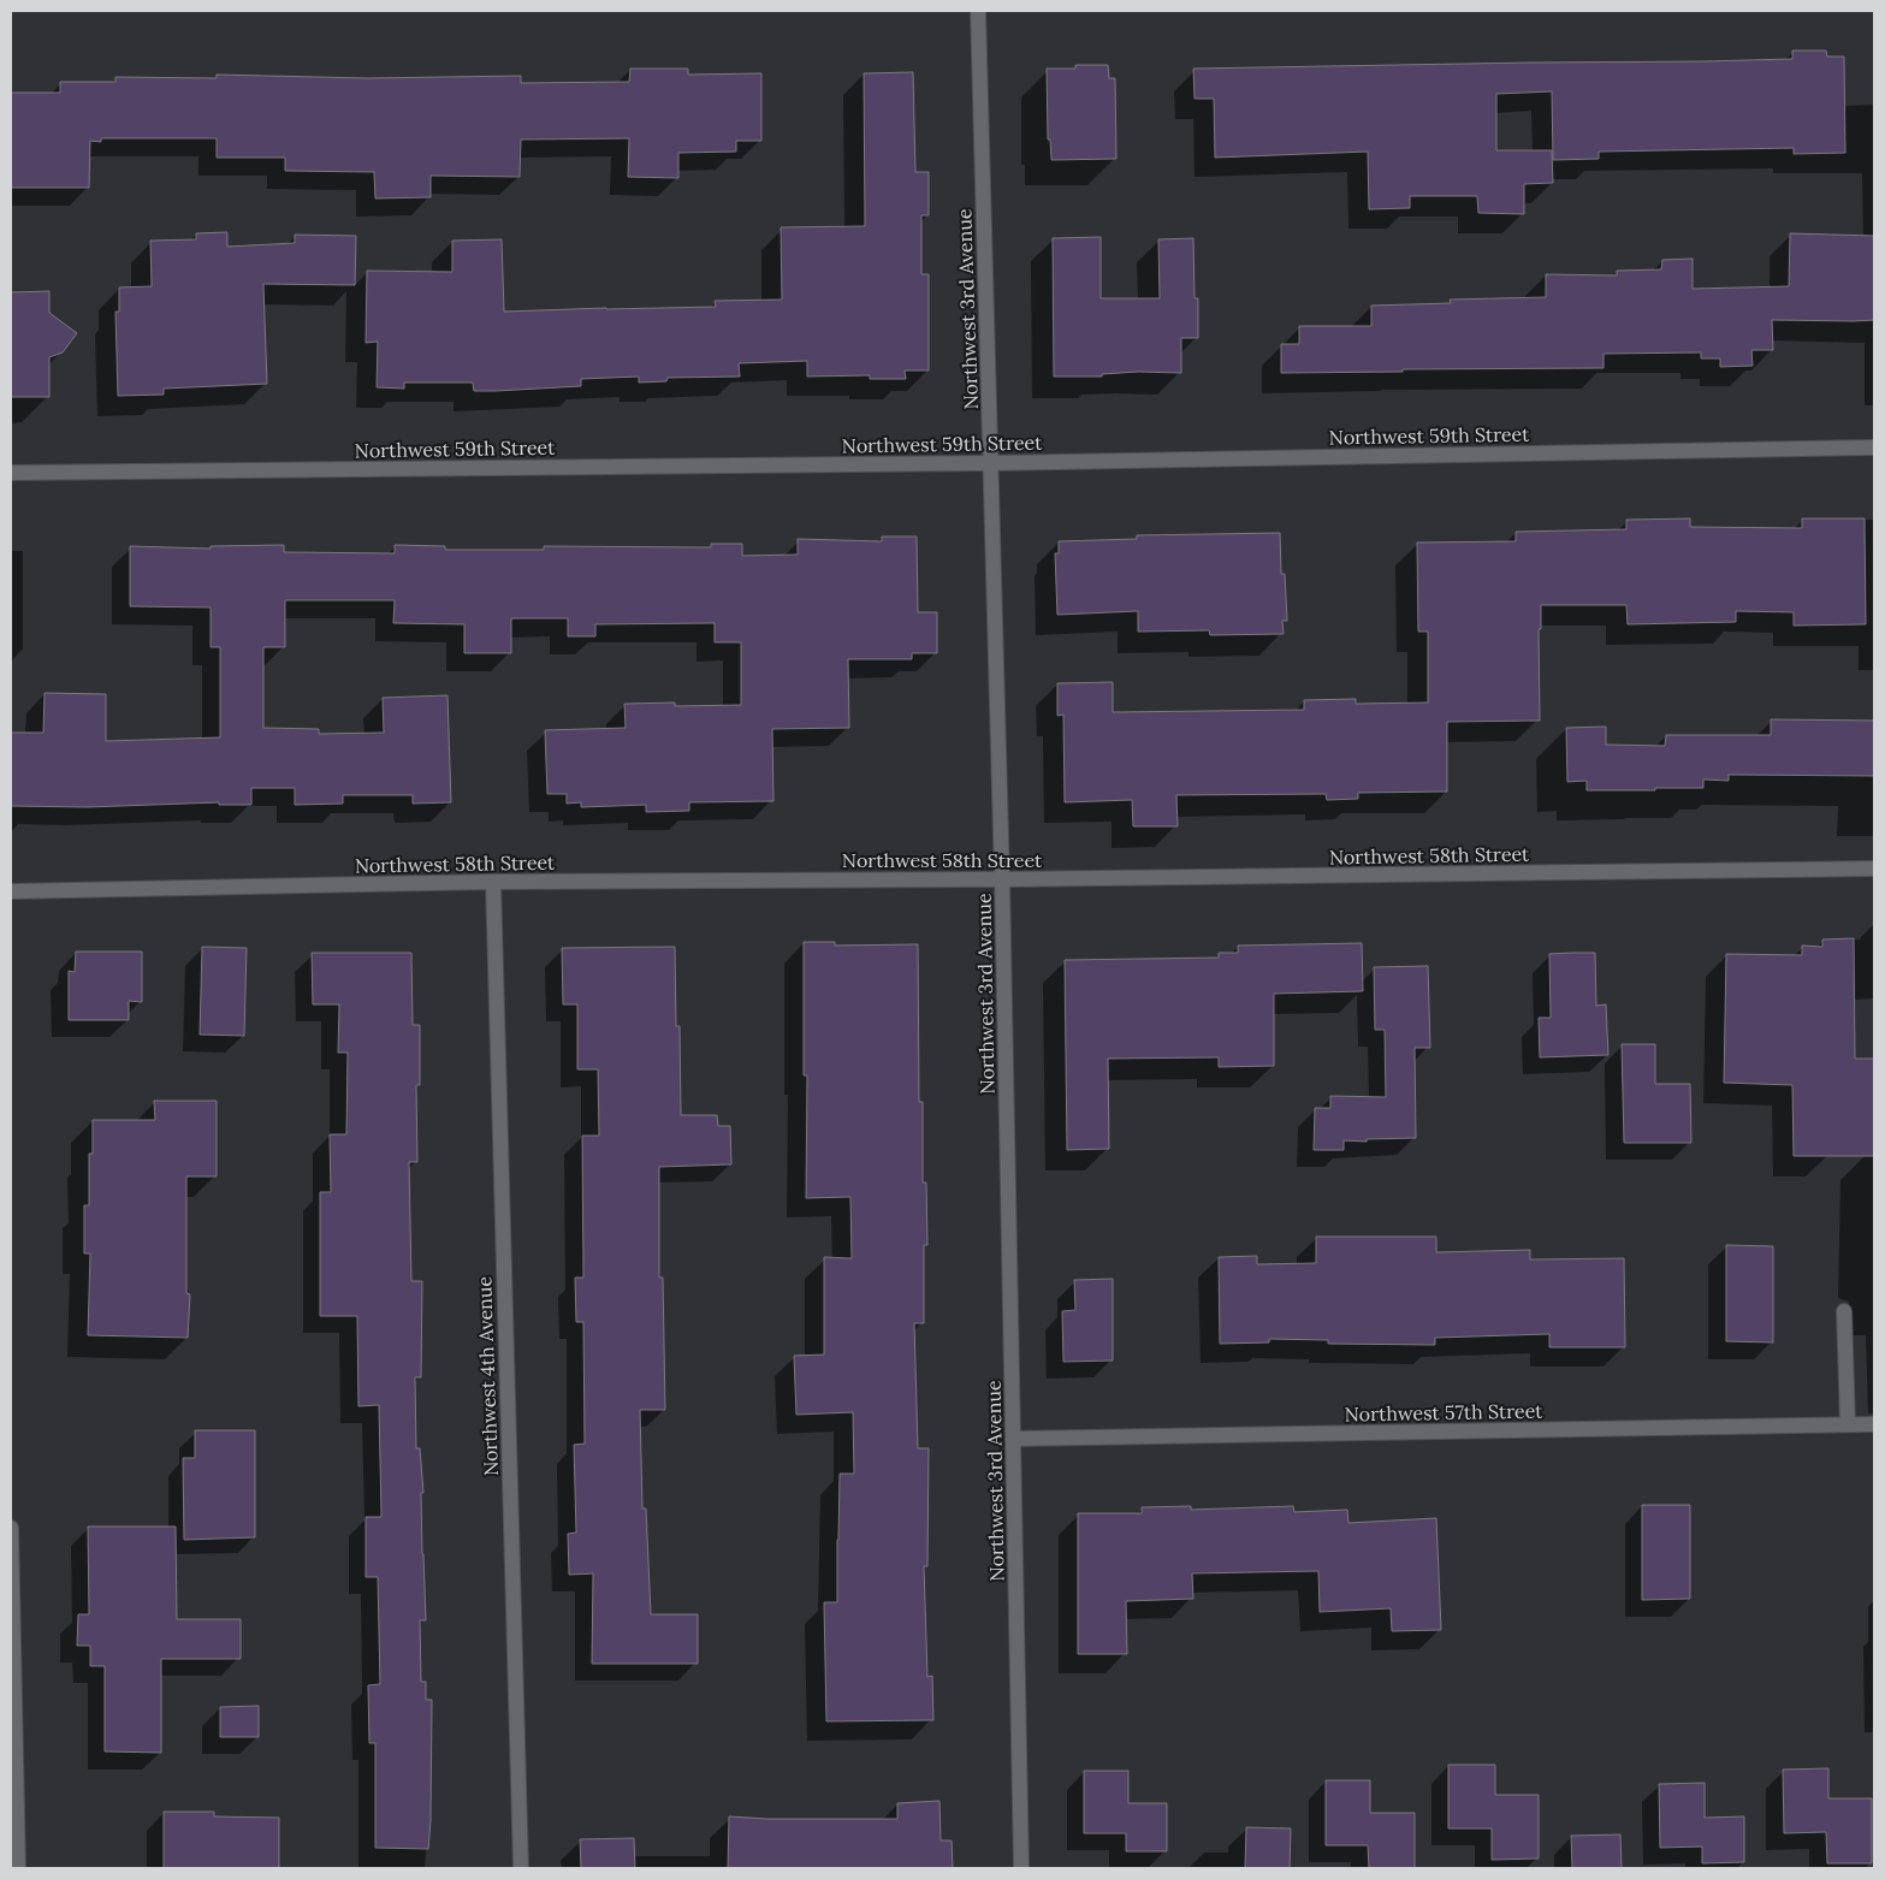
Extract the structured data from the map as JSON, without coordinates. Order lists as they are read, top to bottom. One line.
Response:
{"streets":{"street":["Northwest 3rd Avenue","Northwest 59th Street","Northwest 58th Street","Northwest 4th Avenue","Northwest 57th Street"]},"crossings":[["Northwest 3rd Avenue","Northwest 59th Street"],["Northwest 3rd Avenue","Northwest 58th Street"],["Northwest 3rd Avenue","Northwest 57th Street"],["Northwest 58th Street","Northwest 4th Avenue"]]}
